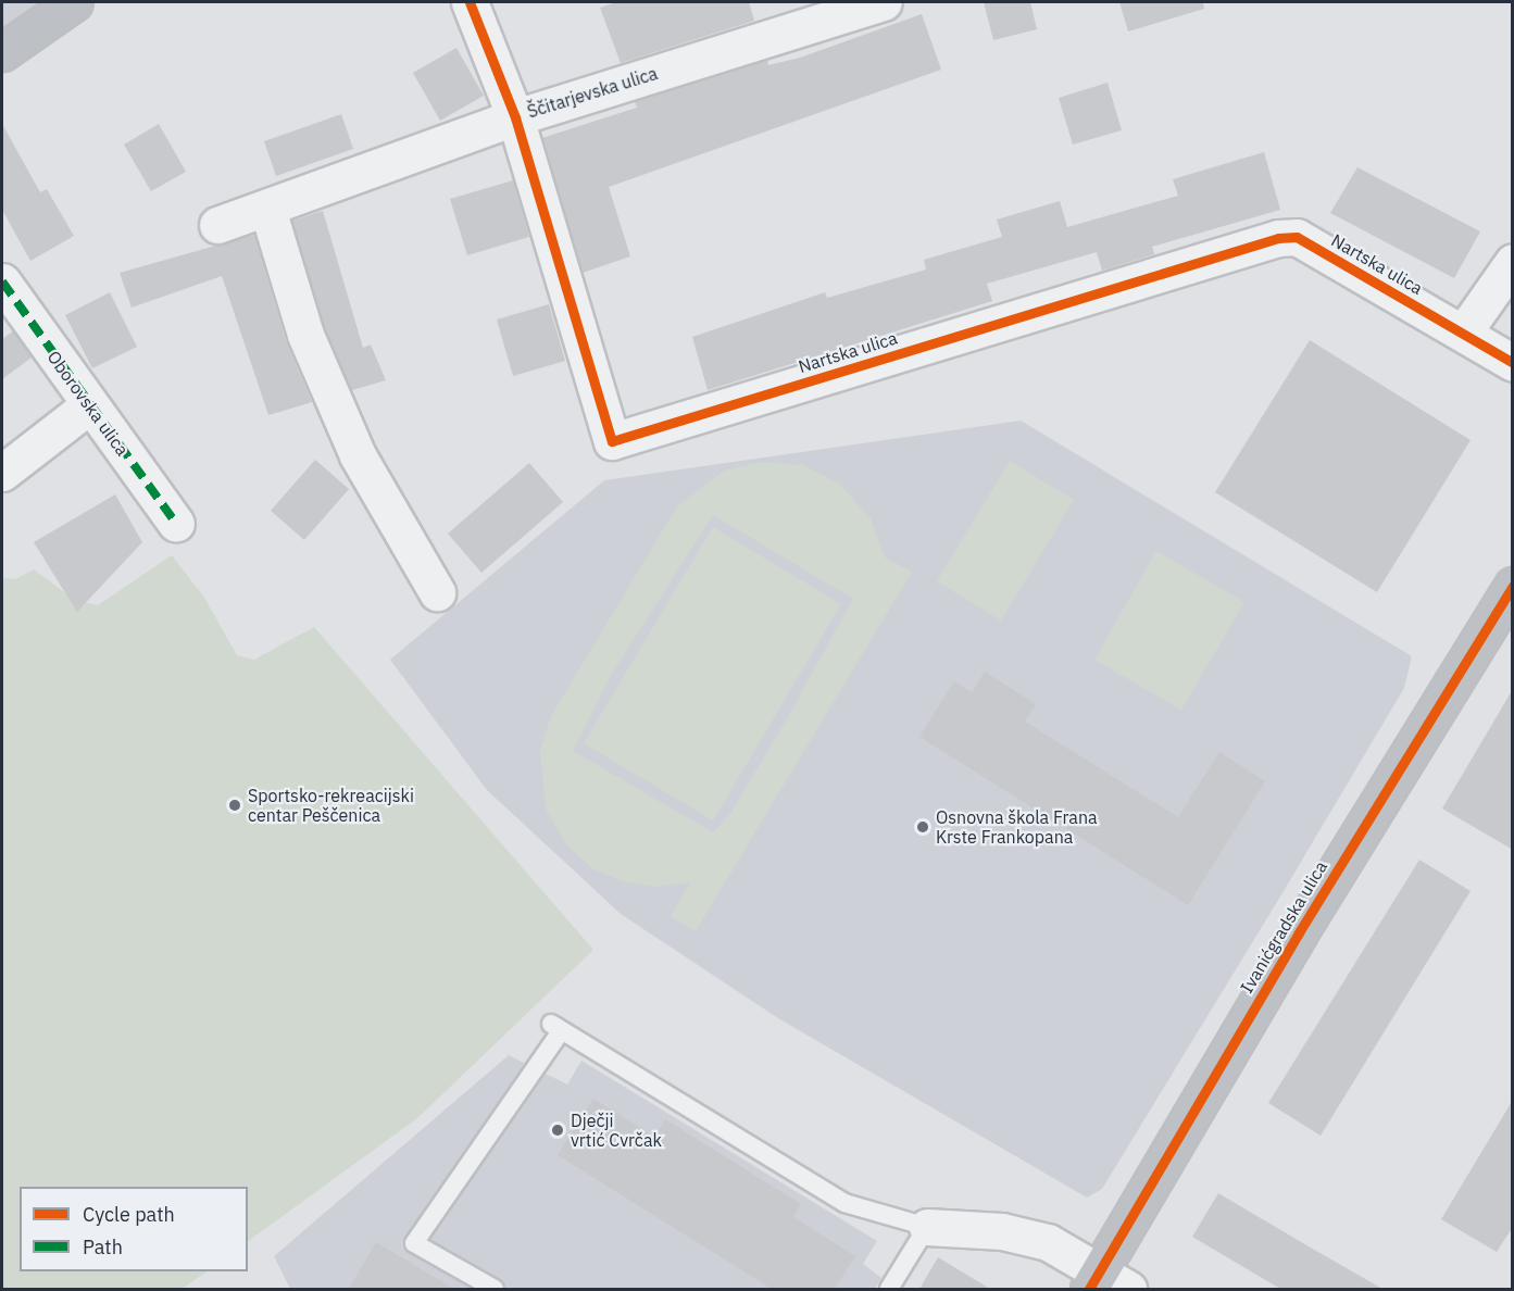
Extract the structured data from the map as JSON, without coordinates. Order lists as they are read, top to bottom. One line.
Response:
{"streets":{"street":["Ščitarjevska ulica","Nartska ulica","Oborovska ulica","Ivanićgradska ulica"]},"crossings":[["Ščitarjevska ulica","Nartska ulica"]],"places":["Sportsko-rekreacijski centar Peščenica","Osnovna škola Frana Krste Frankopana","Dječji vrtić Cvrčak"],"legend":["Cycle path","Path"]}
